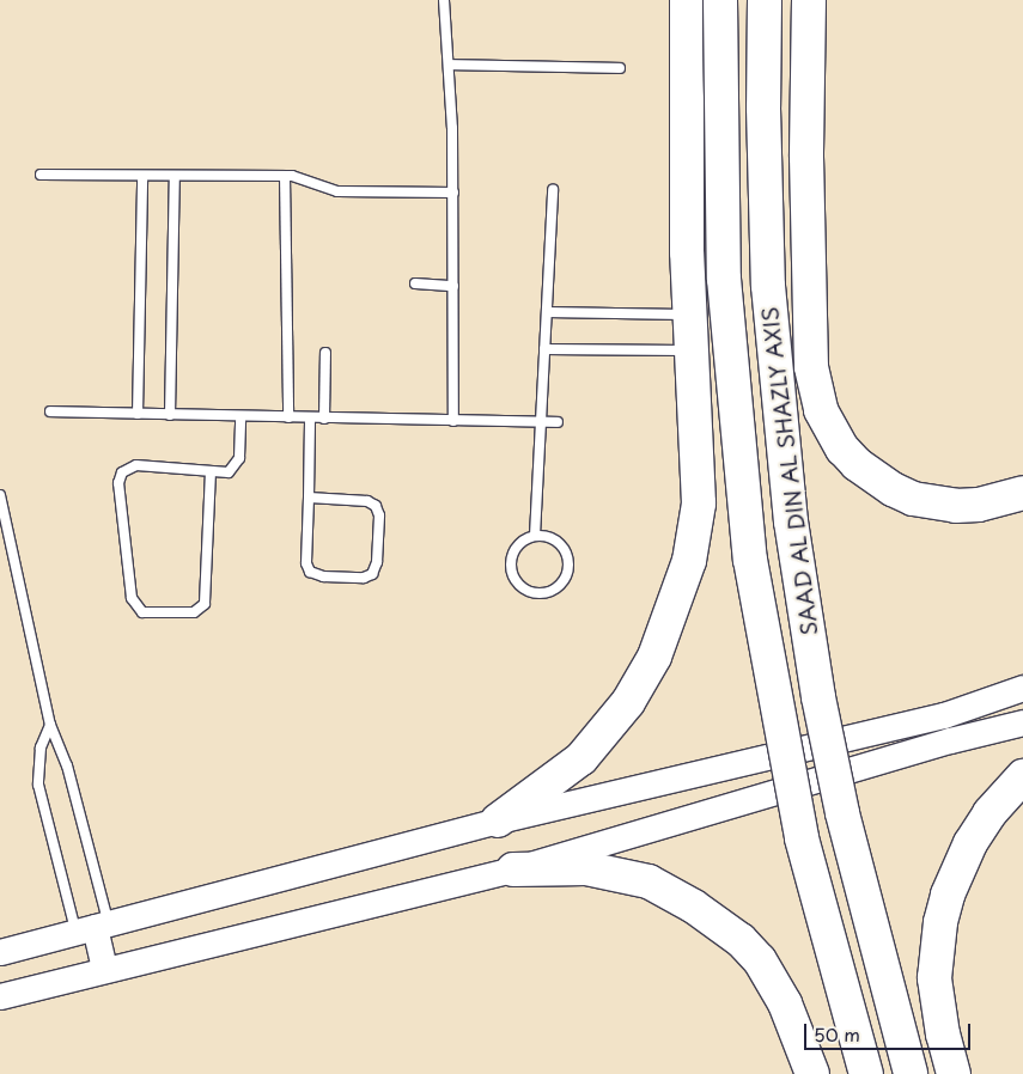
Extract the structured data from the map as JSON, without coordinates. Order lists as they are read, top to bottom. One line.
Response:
{"streets":{"highway":["SAAD AL DIN AL SHAZLY AXIS"]},"scale_bar":"50 m"}
